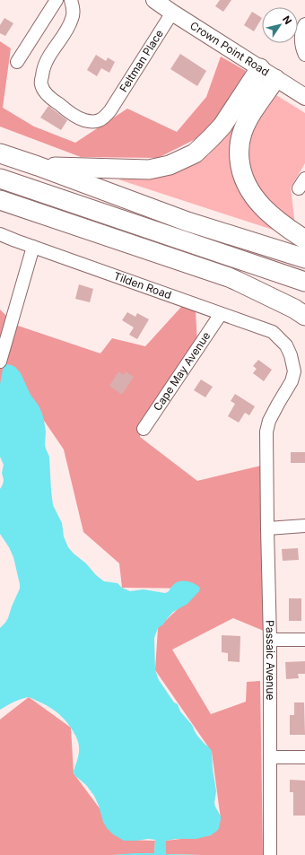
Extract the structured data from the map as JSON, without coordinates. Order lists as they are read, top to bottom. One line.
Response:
{"streets":{"main road":["Crown Point Road"],"street":["Feltman Place","Tilden Road","Cape May Avenue","Passaic Avenue"]},"crossings":[["Crown Point Road","Feltman Place"],["Tilden Road","Cape May Avenue"],["Tilden Road","Passaic Avenue"]],"north":"top right"}
